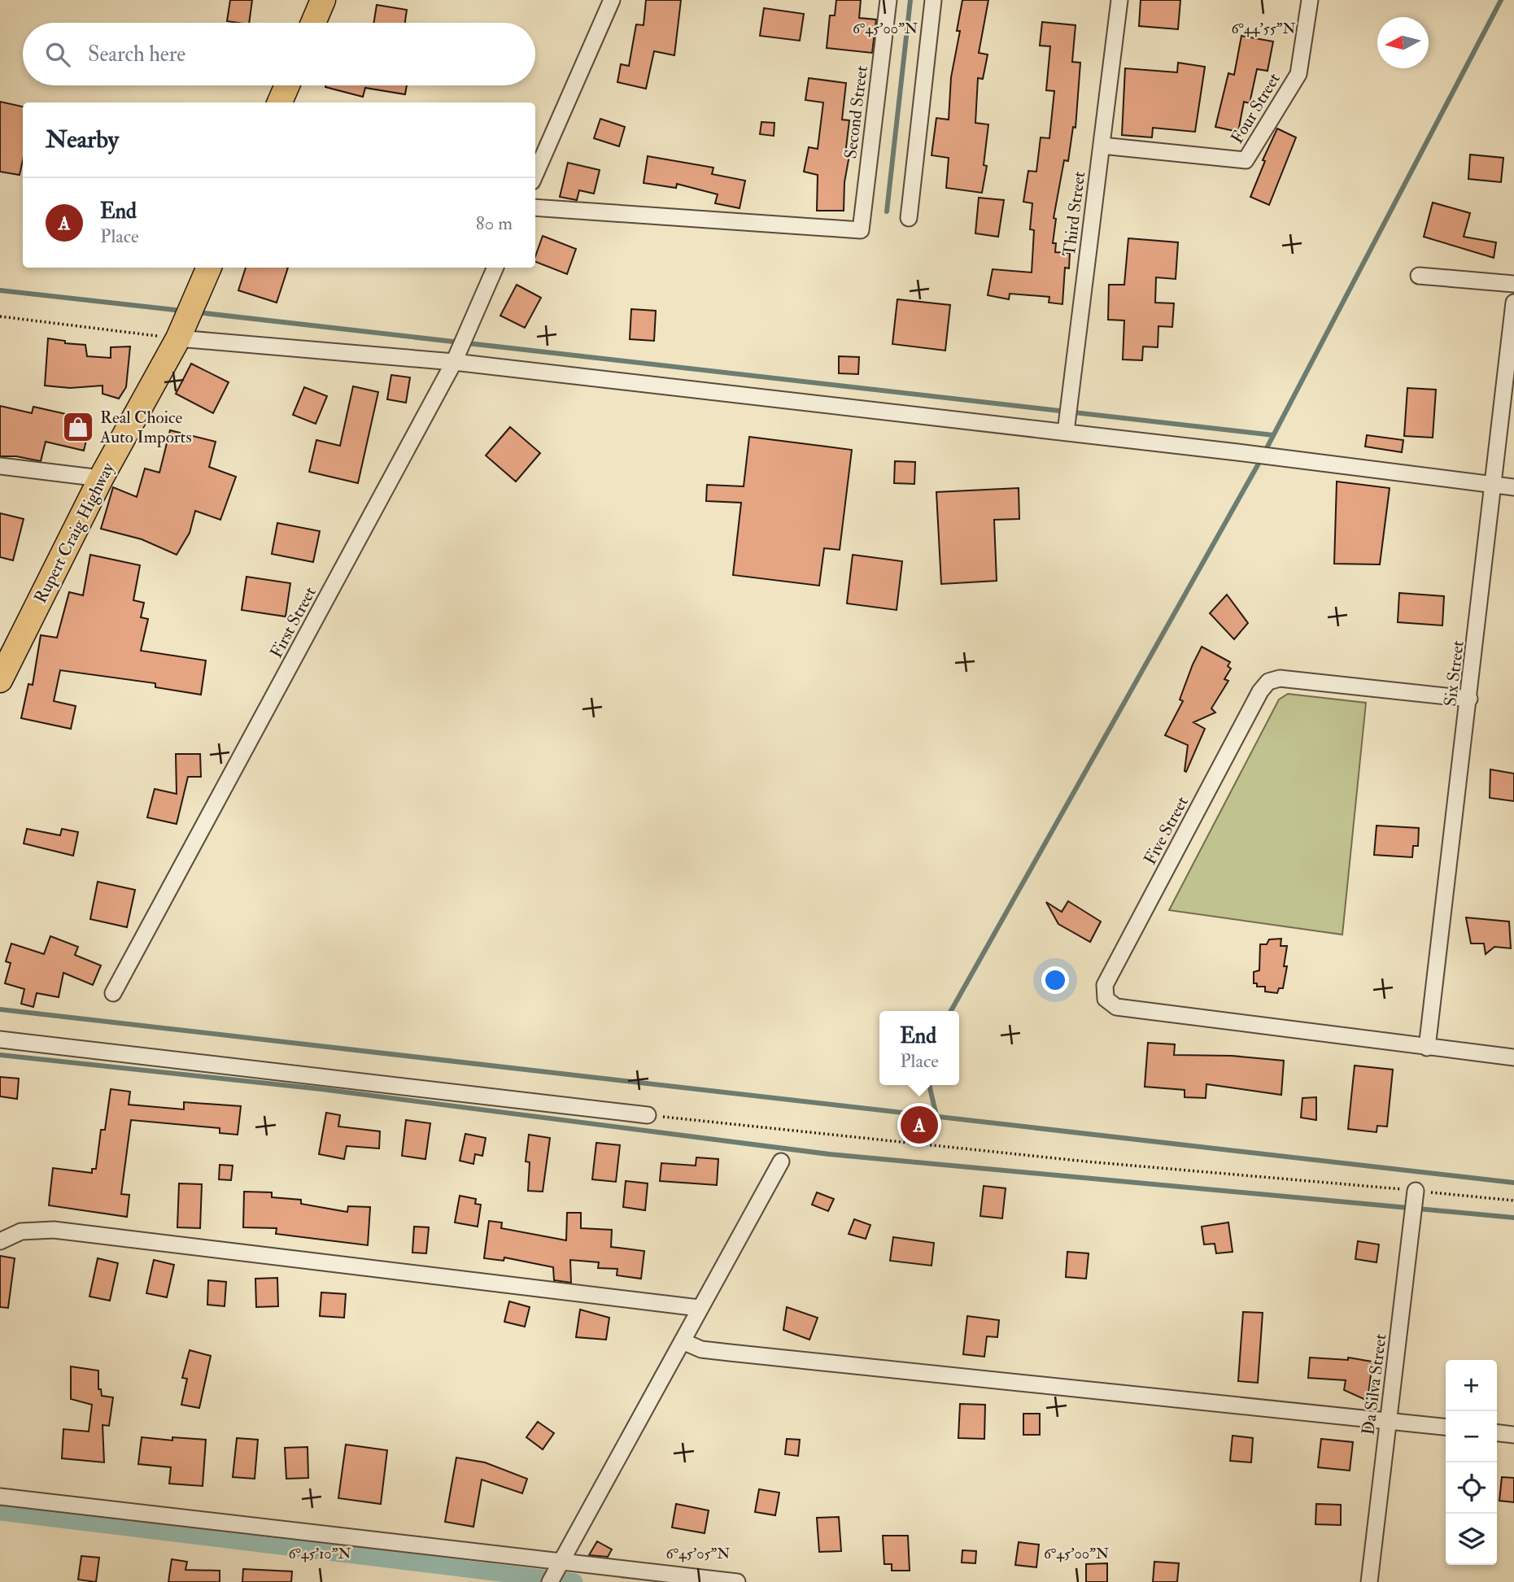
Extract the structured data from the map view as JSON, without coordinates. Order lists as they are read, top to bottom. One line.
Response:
{"streets":{"main road":["Rupert Craig Highway"],"street":["Four Street","Second Street","Third Street","First Street","Six Street","Five Street","Da Silva Street"]},"crossings":[["Four Street","Third Street"],["Six Street","Five Street"]],"places":{"shop":["Real Choice Auto Imports"]},"north":"left","page":{"search":"Search here","heading":"Nearby","list":[{"mark":"A","name":"End","note":"Place","value":"80 m"}],"popup":["End","Place"],"pins":"A","map_buttons":["+","−"]},"coordinates":["6°45'00\"N","6°44'55\"N","6°45'10\"N","6°45'05\"N"]}
